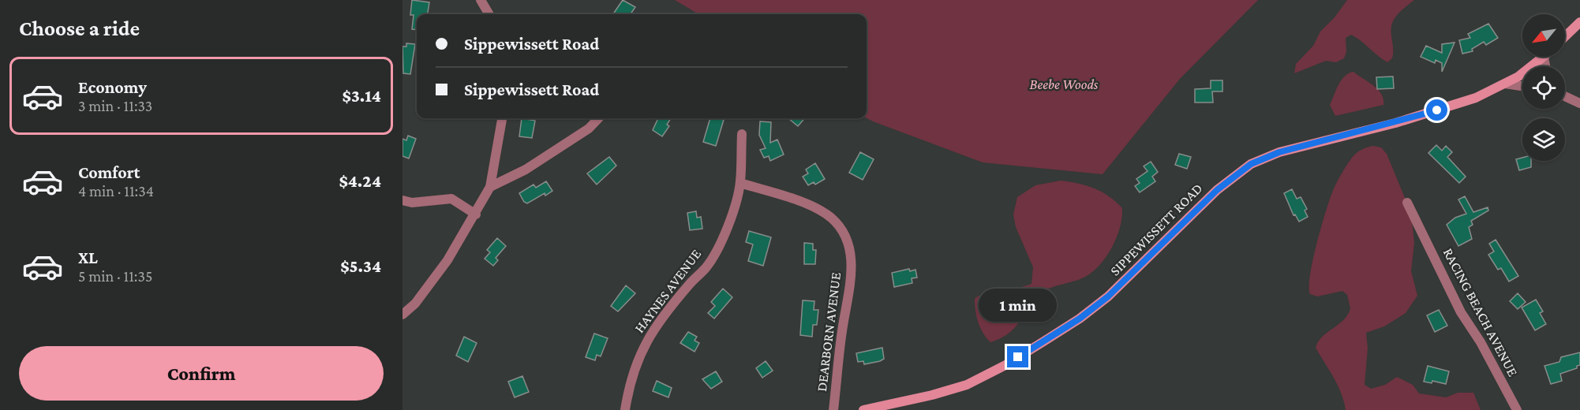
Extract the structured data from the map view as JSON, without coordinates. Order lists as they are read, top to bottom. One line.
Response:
{"streets":{"main road":["SIPPEWISSETT ROAD"],"street":["HAYNES AVENUE","RACING BEACH AVENUE","DEARBORN AVENUE"]},"crossings":[["HAYNES AVENUE","DEARBORN AVENUE"]],"parks":["Beebe Woods"],"north":"bottom left","page":{"heading":"Choose a ride","banner":["Sippewissett Road","Sippewissett Road"],"list":[{"name":"Economy","note":"3 min · 11:33","value":"$3.14"},{"name":"Comfort","note":"4 min · 11:34","value":"$4.24"},{"name":"XL","note":"5 min · 11:35","value":"$5.34"}],"bubble":"1 min","buttons":"Confirm"}}
